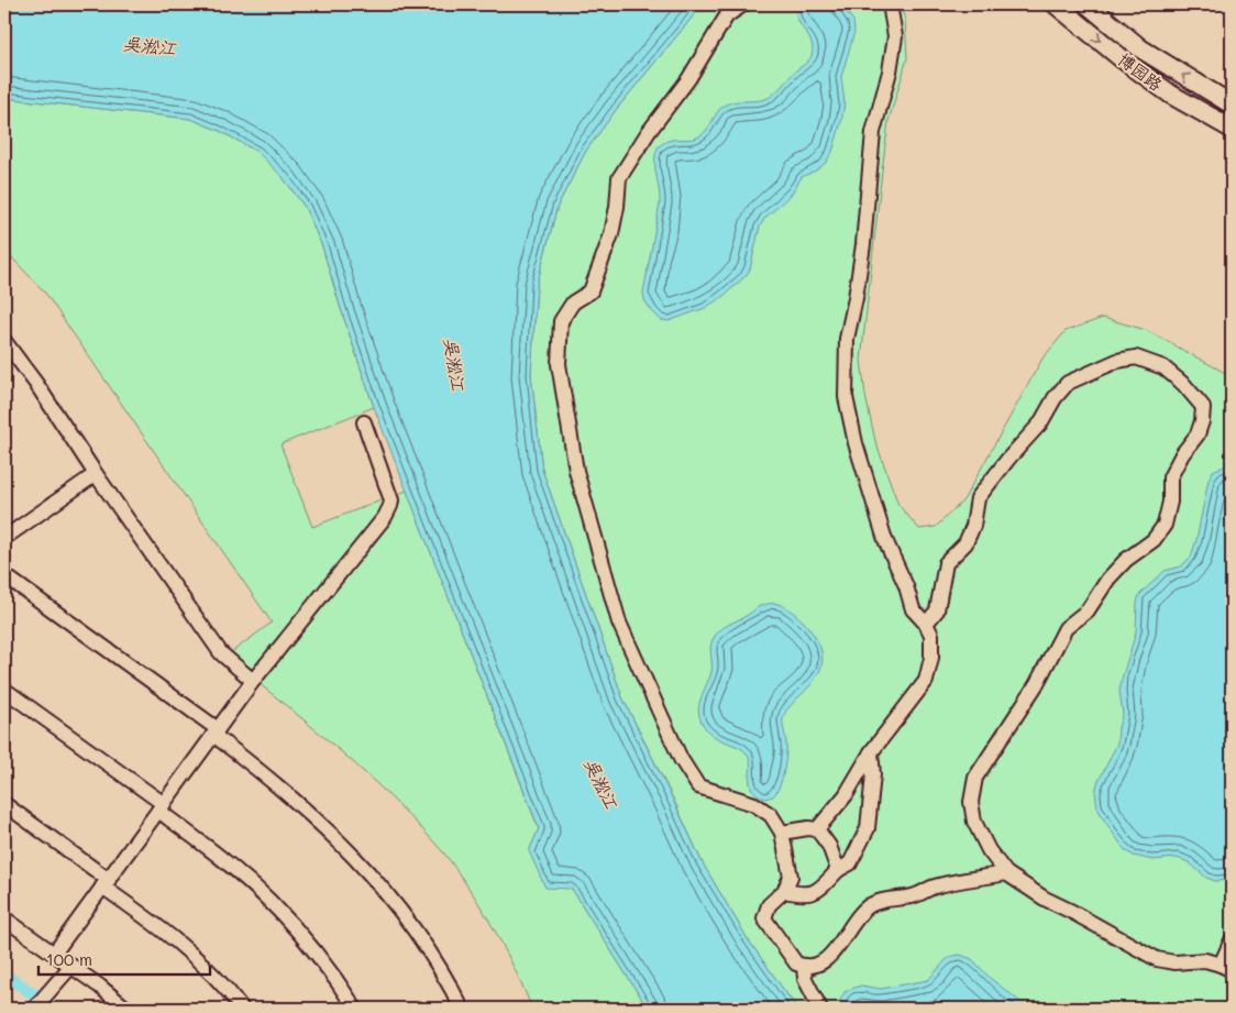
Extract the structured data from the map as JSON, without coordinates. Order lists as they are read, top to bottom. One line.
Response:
{"streets":{"main road":["博园路"]},"water":["吴淞江"],"scale_bar":"100 m"}
